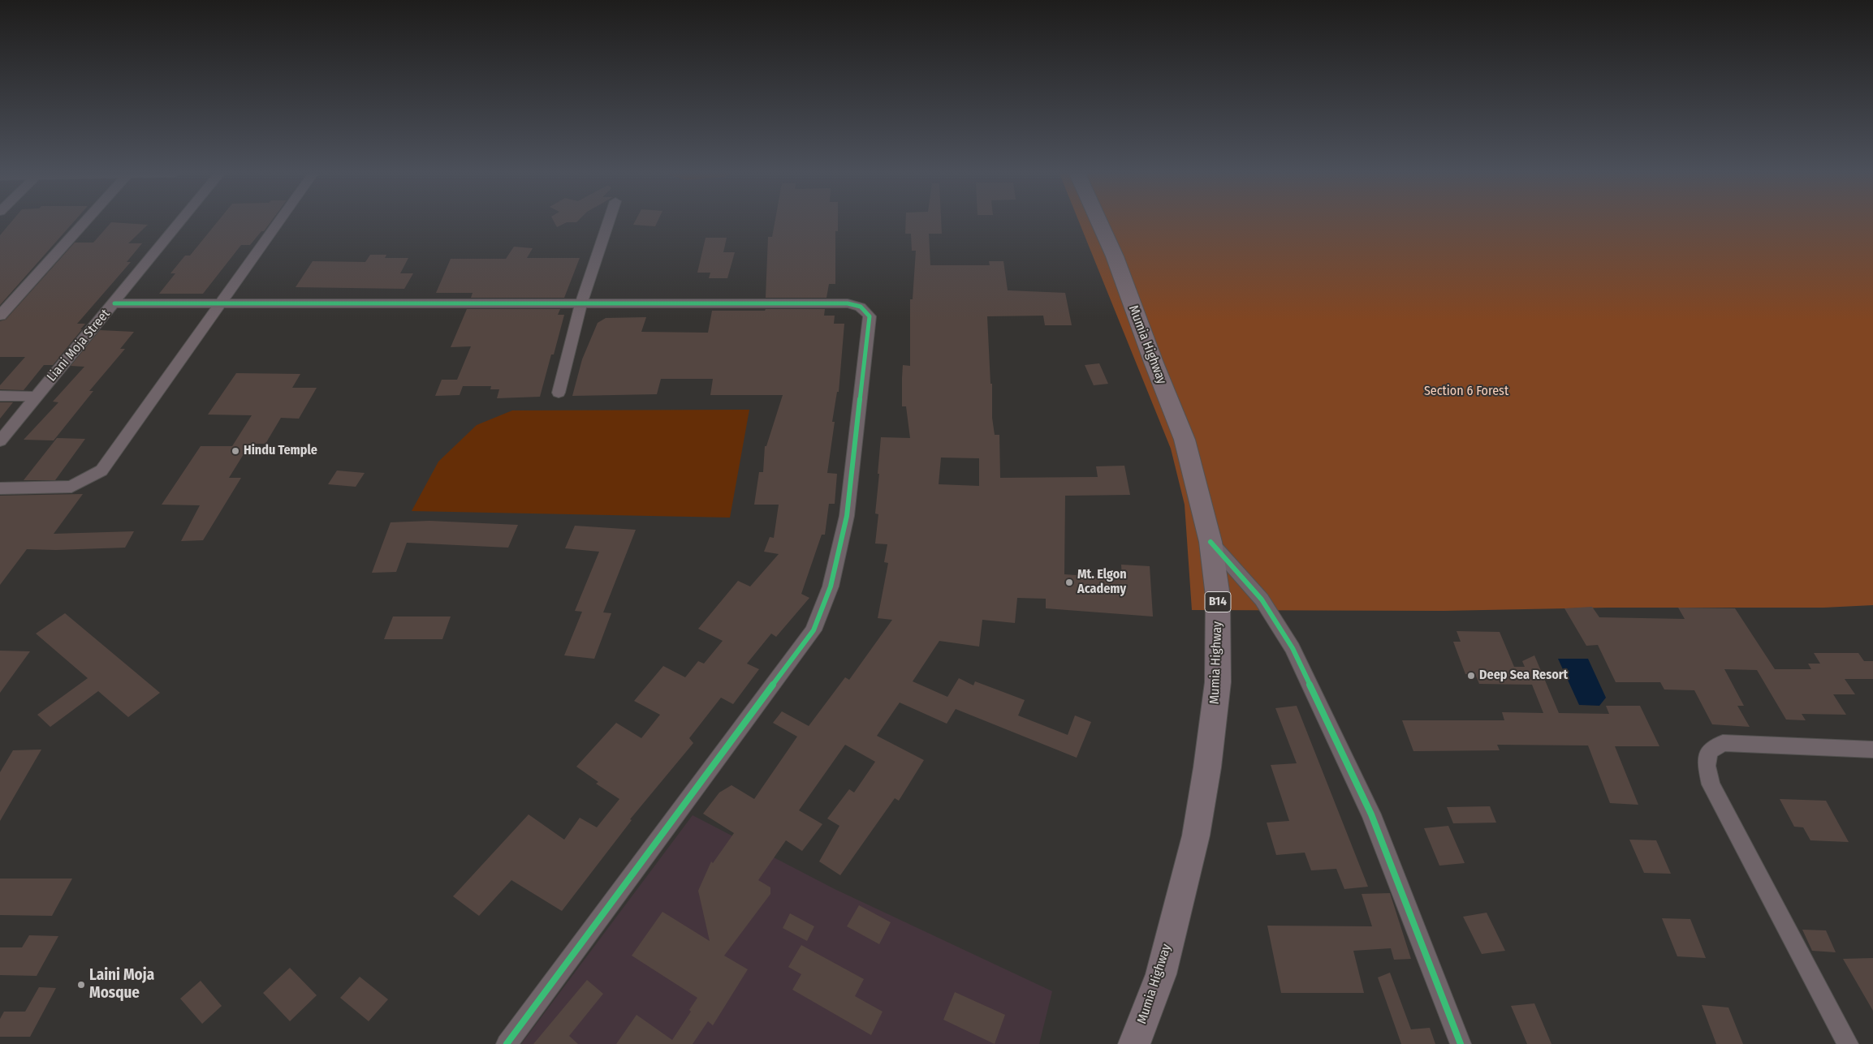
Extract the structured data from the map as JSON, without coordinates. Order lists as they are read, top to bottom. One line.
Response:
{"streets":{"highway":["Mumia Highway","B14"],"street":["Liani Moja Street"]},"parks":["Section 6 Forest"],"places":["Hindu Temple","Mt. Elgon Academy","Deep Sea Resort","Laini Moja Mosque"]}
